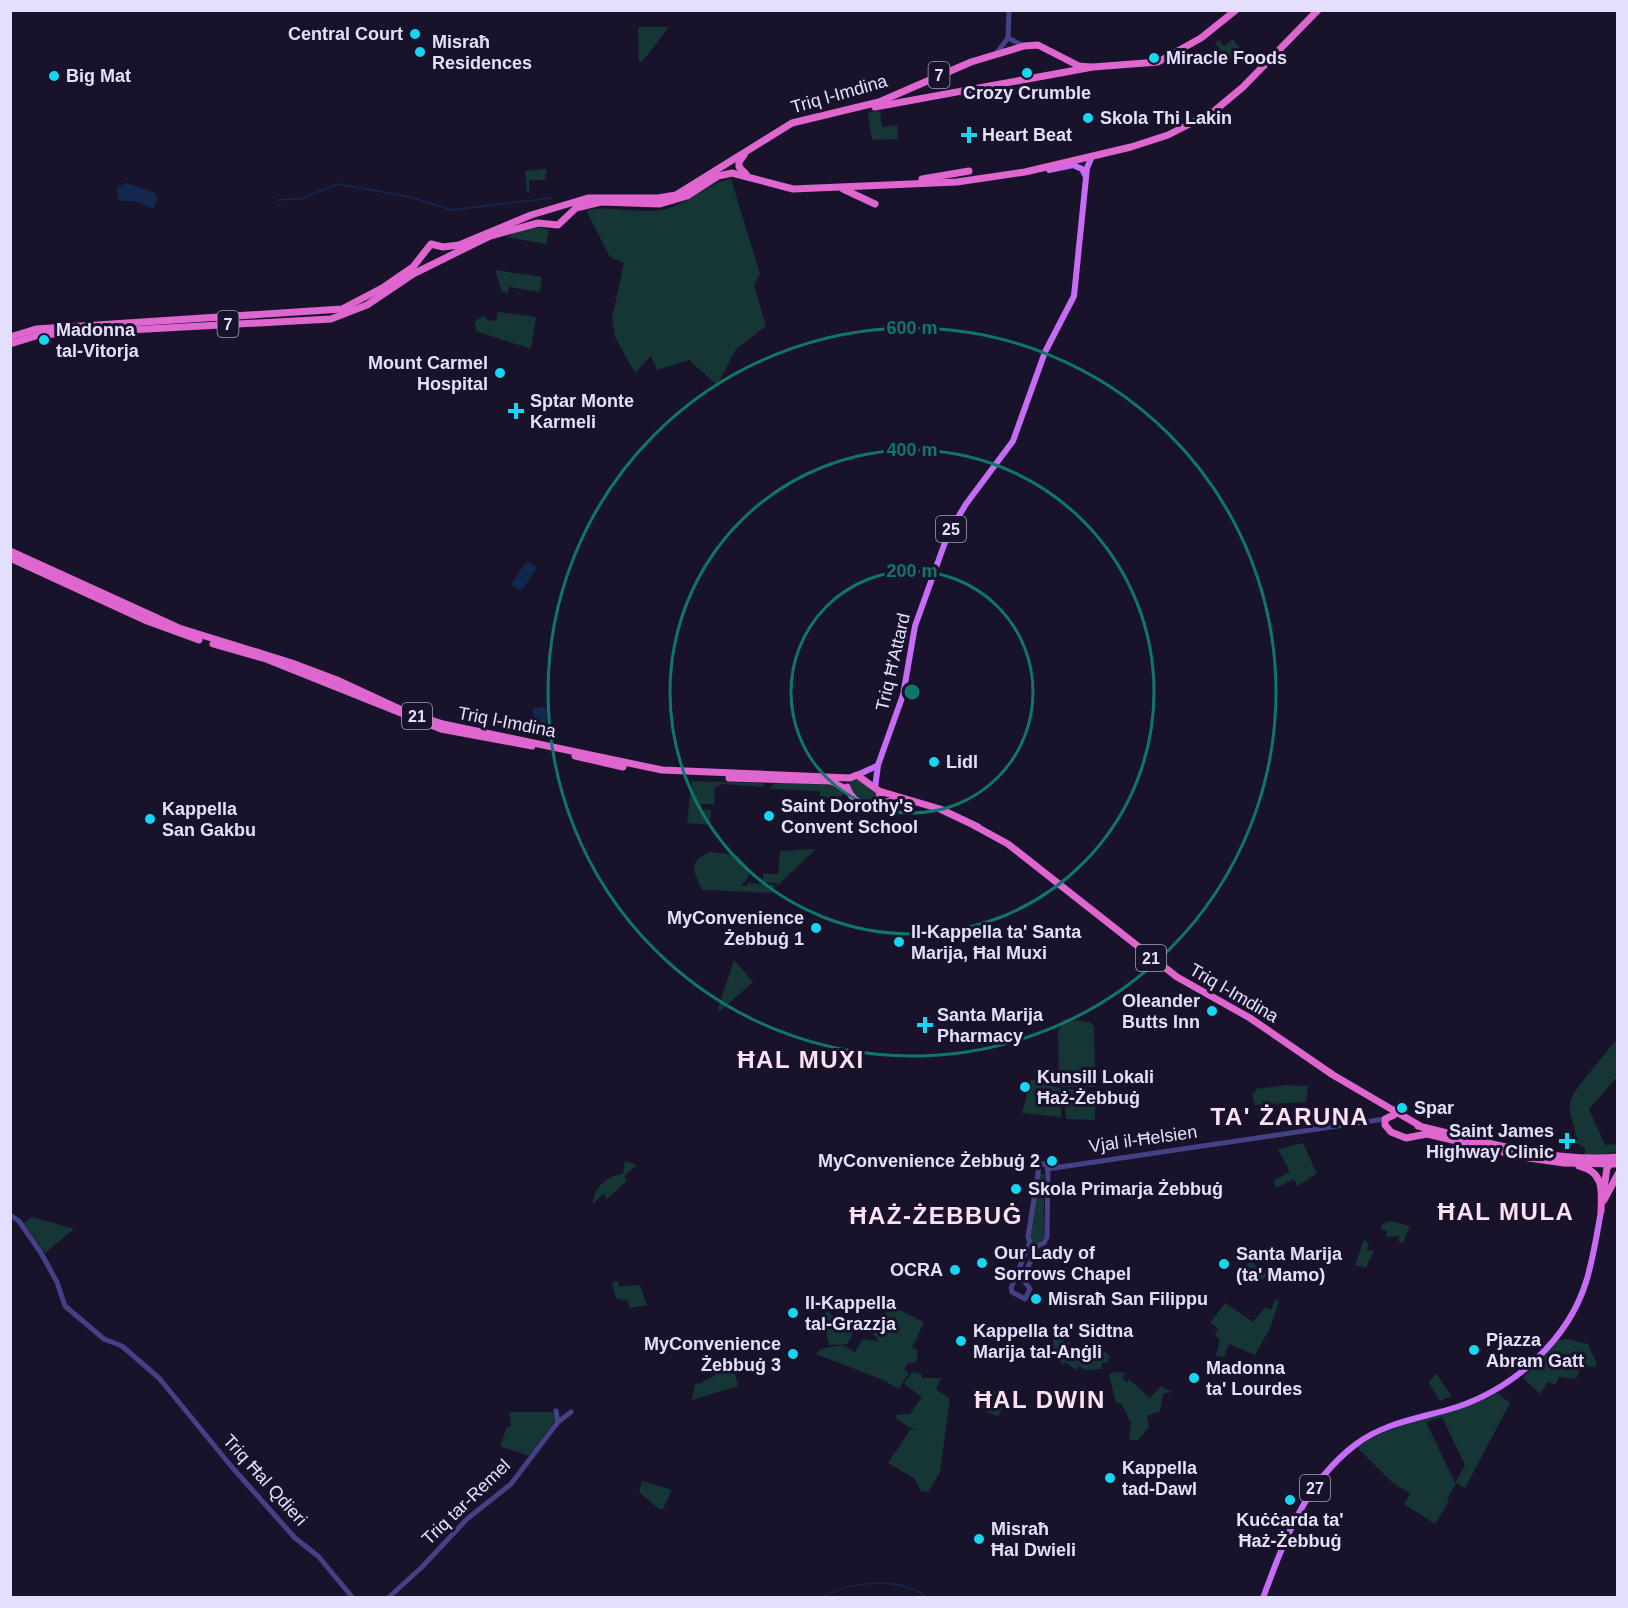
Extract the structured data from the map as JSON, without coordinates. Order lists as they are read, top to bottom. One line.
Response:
{"streets":{"highway":["7","Triq l-Imdina","21","27"],"main road":["25","Triq Ħ'Attard"],"street":["Vjal il-Ħelsien","Triq Ħal Qdieri","Triq tar-Remel"]},"crossings":[["7","Triq l-Imdina"],["7","25"],["Triq l-Imdina","Triq Ħ'Attard"],["Triq l-Imdina","Vjal il-Ħelsien"],["25","Triq Ħ'Attard"]],"districts":["ĦAL MUXI","TA' ŻARUNA","ĦAL MULA","ĦAŻ-ŻEBBUĠ","ĦAL DWIN"],"places":{"other":["Central Court","Misraħ Residences","Miracle Foods","Crozy Crumble","Big Mat","Skola Thi Lakin","Madonna tal-Vitorja","Mount Carmel Hospital","Lidl","Saint Dorothy's Convent School","Kappella San Gakbu","MyConvenience Żebbuġ 1","Il-Kappella ta' Santa Marija, Ħal Muxi","Oleander Butts Inn","Kunsill Lokali Ħaż-Żebbuġ","Spar","MyConvenience Żebbuġ 2","Skola Primarja Żebbuġ","Our Lady of Sorrows Chapel","Santa Marija (ta' Mamo)","OCRA","Misraħ San Filippu","Il-Kappella tal-Grazzja","Kappella ta' Sidtna Marija tal-Anġli","Pjazza Abram Gatt","MyConvenience Żebbuġ 3","Madonna ta' Lourdes","Kappella tad-Dawl","Kuċċarda ta' Ħaż-Żebbuġ","Misraħ Ħal Dwieli"],"health":["Heart Beat","Sptar Monte Karmeli","Santa Marija Pharmacy","Saint James Highway Clinic"]},"rings":["600 m","400 m","200 m"]}
